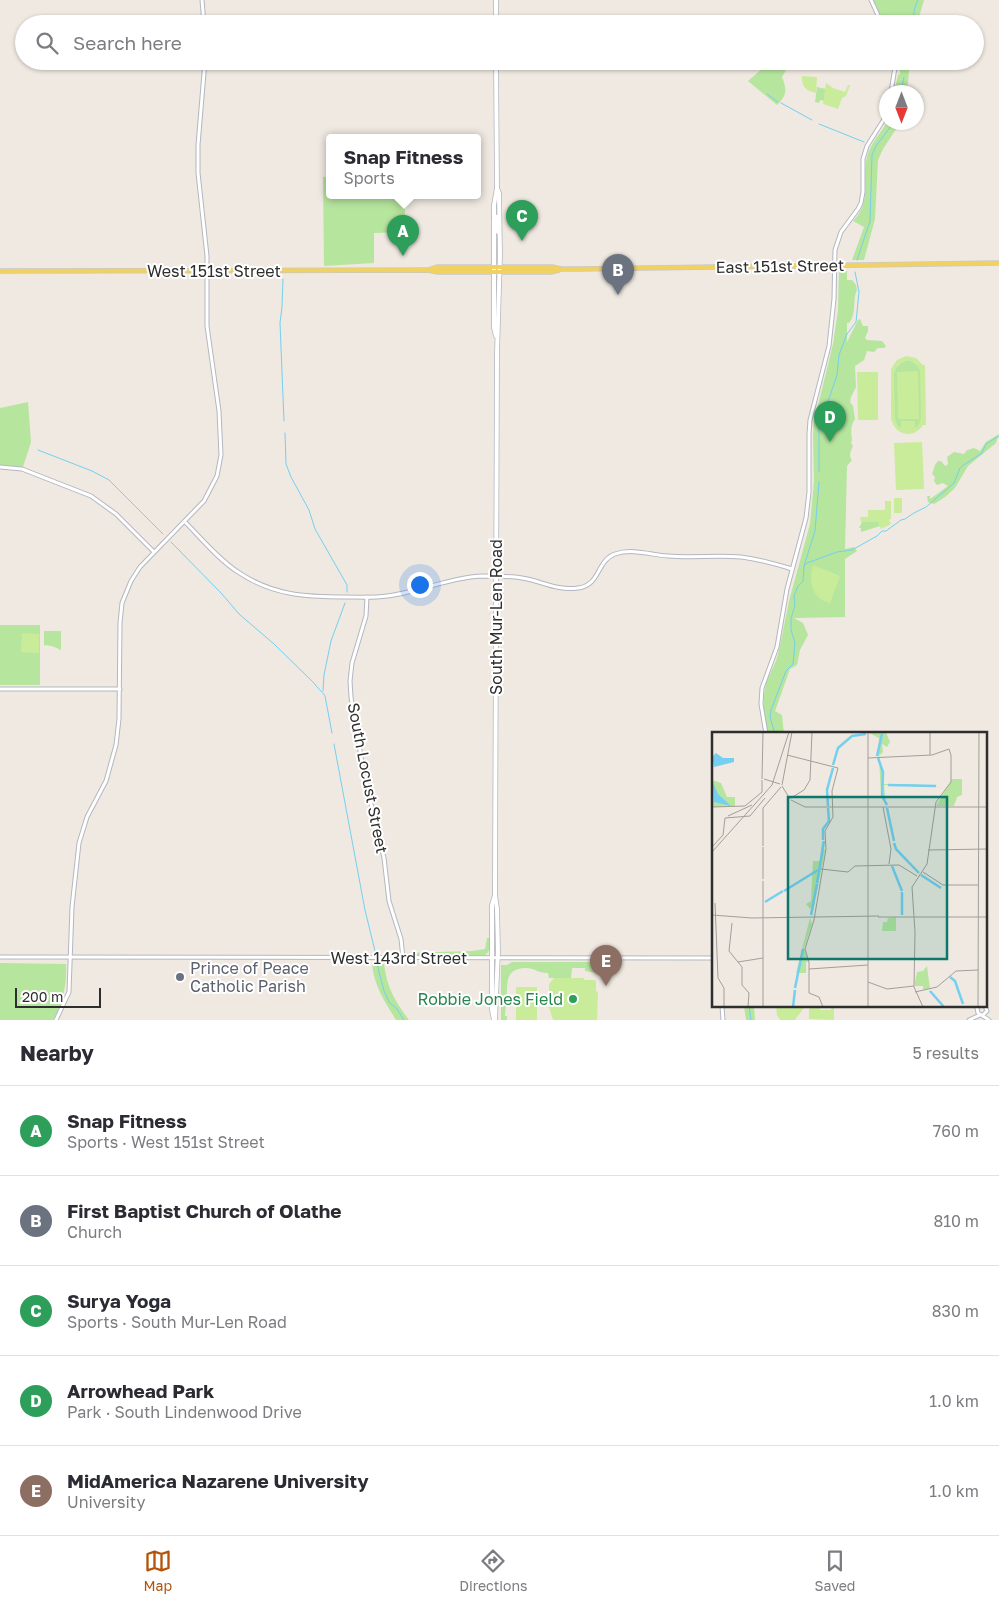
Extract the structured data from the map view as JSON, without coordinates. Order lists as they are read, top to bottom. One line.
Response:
{"streets":{"main road":["East 151st Street","West 151st Street","South Mur-Len Road"],"street":["South Locust Street","West 143rd Street"]},"crossings":[["East 151st Street","West 151st Street"],["East 151st Street","South Mur-Len Road"],["West 151st Street","South Mur-Len Road"],["South Mur-Len Road","West 143rd Street"],["South Locust Street","West 143rd Street"]],"places":["Prince of Peace Catholic Parish","Robbie Jones Field"],"scale_bar":"200 m","north":"bottom","page":{"search":"Search here","popup":["Snap Fitness","Sports"],"pins":["C","A","B","D","E"],"scale":"200 m","heading":["Nearby","5 results"],"list":[{"mark":"A","name":"Snap Fitness","note":"Sports · West 151st Street","value":"760 m"},{"mark":"B","name":"First Baptist Church of Olathe","note":"Church","value":"810 m"},{"mark":"C","name":"Surya Yoga","note":"Sports · South Mur-Len Road","value":"830 m"},{"mark":"D","name":"Arrowhead Park","note":"Park · South Lindenwood Drive","value":"1.0 km"},{"mark":"E","name":"MidAmerica Nazarene University","note":"University","value":"1.0 km"}],"nav":["Map","Directions","Saved"]}}
